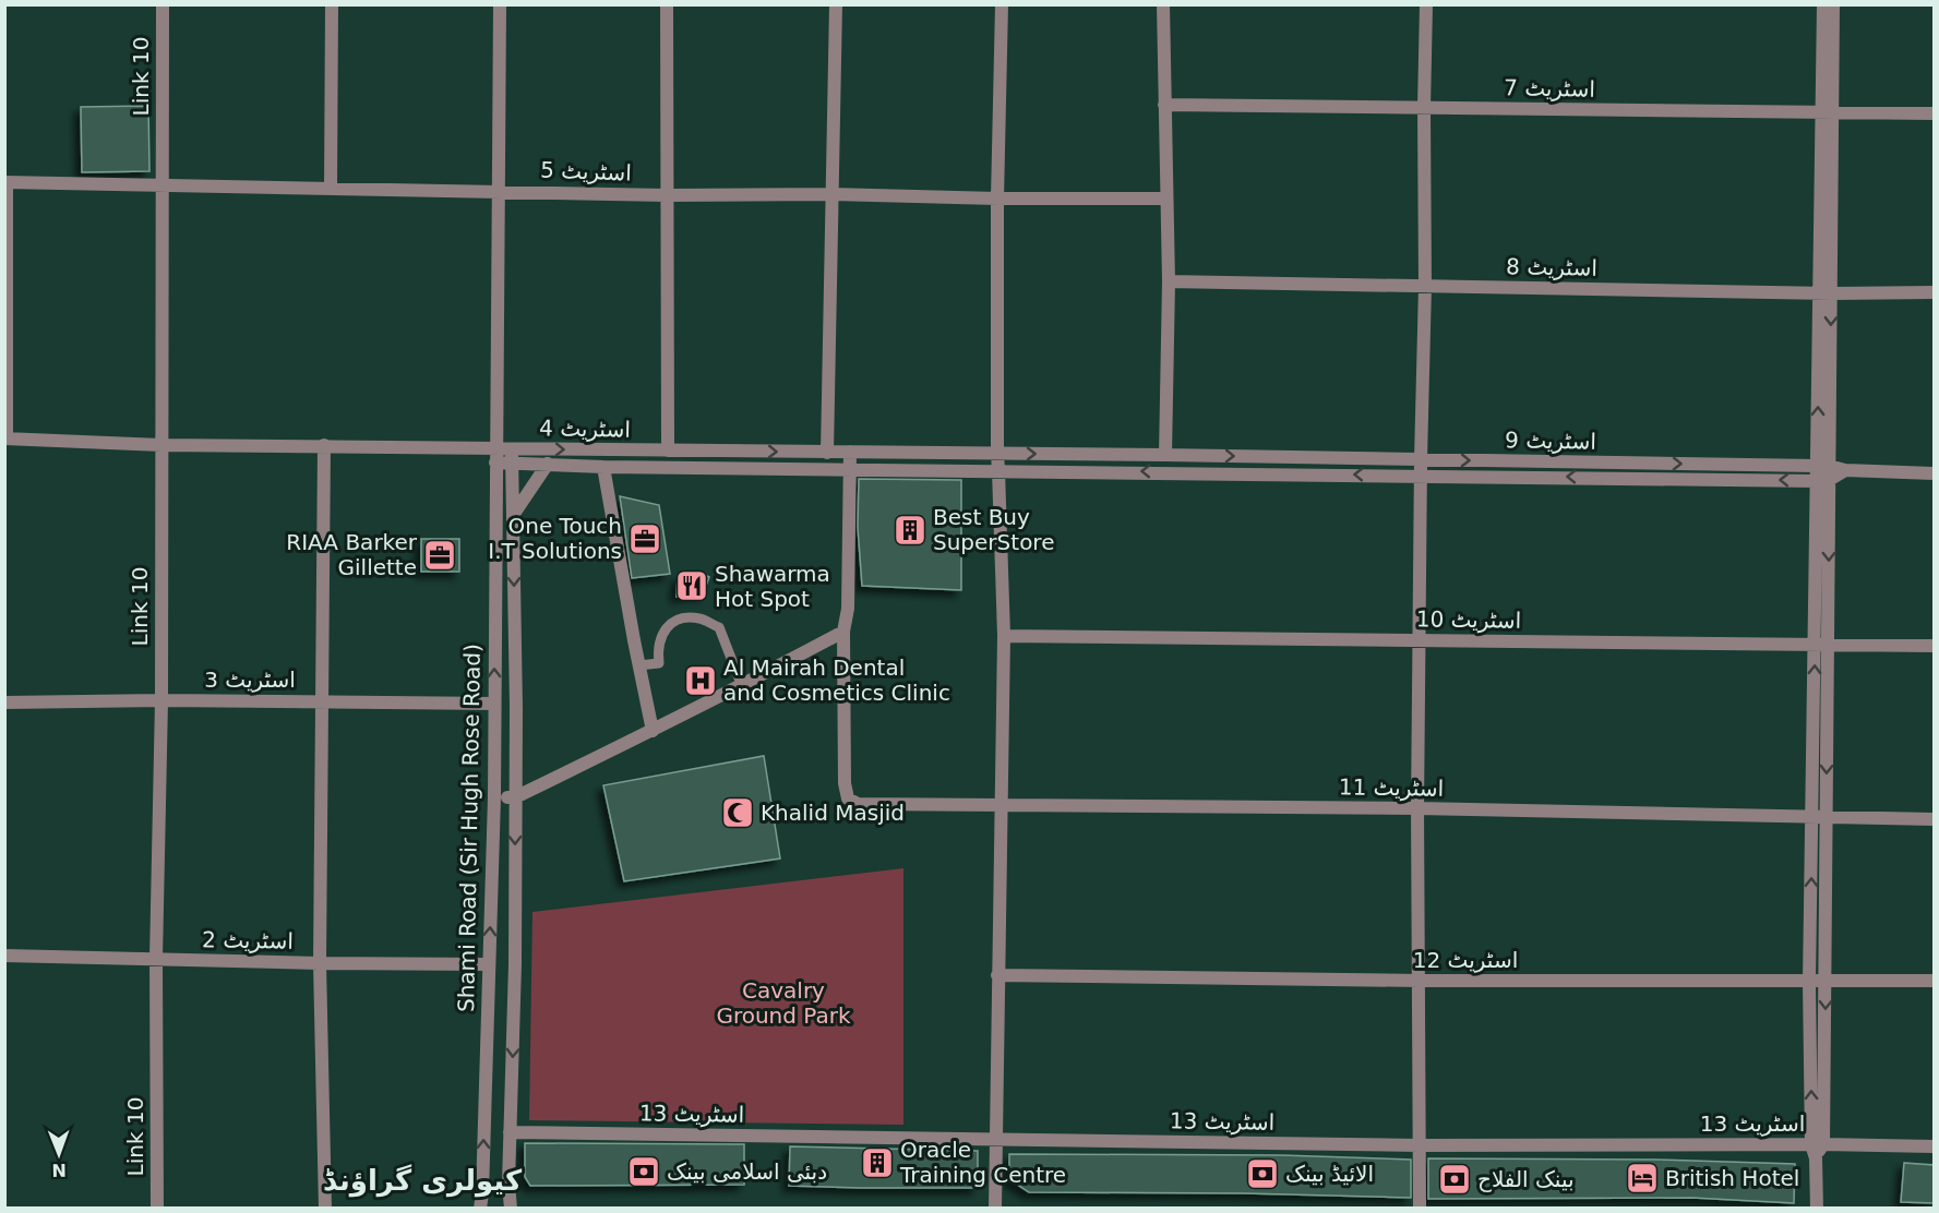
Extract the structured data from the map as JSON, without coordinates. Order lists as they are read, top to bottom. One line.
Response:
{"streets":{"street":["Link 10","اسٹریٹ 7","اسٹریٹ 5","اسٹریٹ 8","اسٹریٹ 4","اسٹریٹ 9","اسٹریٹ 10","اسٹریٹ 3","اسٹریٹ 11","Shami Road (Sir Hugh Rose Road)","اسٹریٹ 2","اسٹریٹ 12","اسٹریٹ 13"]},"crossings":[["Link 10","اسٹریٹ 5"],["Link 10","اسٹریٹ 4"],["Link 10","اسٹریٹ 3"],["Link 10","اسٹریٹ 2"],["اسٹریٹ 5","Shami Road (Sir Hugh Rose Road)"],["اسٹریٹ 4","اسٹریٹ 9"],["اسٹریٹ 4","Shami Road (Sir Hugh Rose Road)"],["اسٹریٹ 3","Shami Road (Sir Hugh Rose Road)"],["Shami Road (Sir Hugh Rose Road)","اسٹریٹ 2"],["Shami Road (Sir Hugh Rose Road)","اسٹریٹ 13"]],"districts":["کیولری گراؤنڈ"],"parks":["Cavalry Ground Park"],"places":{"building":["Best Buy SuperStore","Oracle Training Centre"],"office":["One Touch I.T Solutions","RIAA Barker Gillette"],"restaurant":["Shawarma Hot Spot"],"hospital":["Al Mairah Dental and Cosmetics Clinic"],"mosque":["Khalid Masjid"],"bank":["دبئی اسلامی بینک","الائیڈ بینک","بینک الفلاح"],"hotel":["British Hotel"]},"north":"bottom"}
